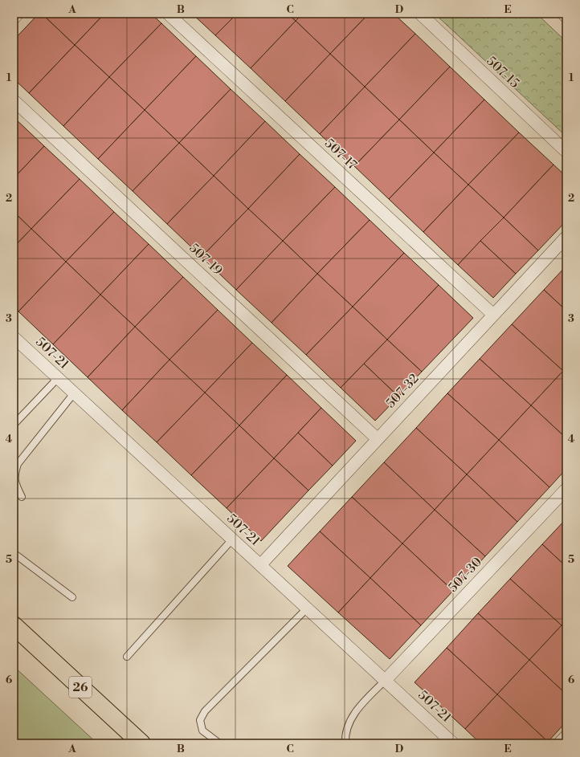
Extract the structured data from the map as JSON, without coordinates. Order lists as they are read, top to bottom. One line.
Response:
{"streets":{"highway":["26"],"street":["507-15","507-17","507-19","507-21","507-32","507-30"]},"crossings":[["507-17","507-32"],["507-19","507-32"],["507-21","507-32"],["507-21","507-30"]],"grid":{"columns":["A","B","C","D","E"],"rows":["1","2","3","4","5","6"]}}
